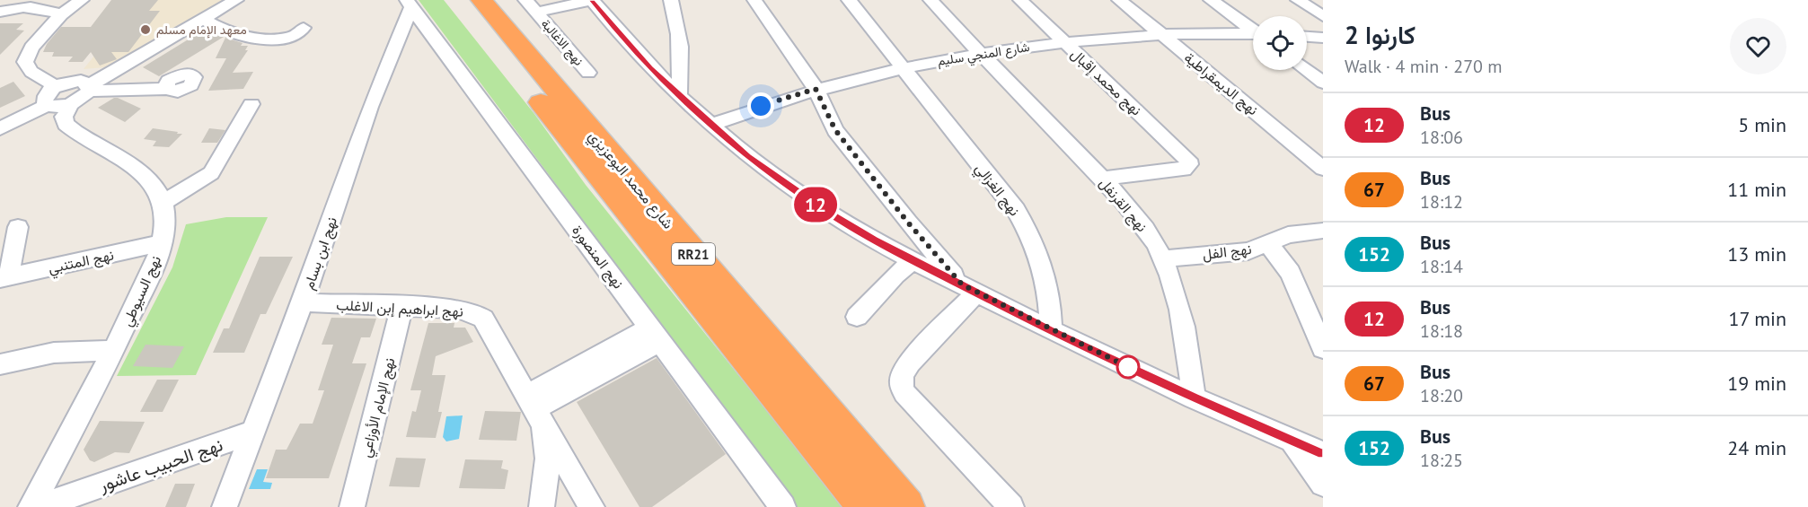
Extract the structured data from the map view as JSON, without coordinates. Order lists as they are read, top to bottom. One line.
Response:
{"streets":{"highway":["شارع محمد البوعزيزي","RR21"],"street":["نهج الاغالبة","شارع المنجي سليم","نهج محمد إقبال","نهج الديمقراطية","نهج الغزالي","نهج القرنفل","نهج الفل","نهج ابن بسام","نهج المنصورة","نهج المتنبي","نهج السيوطي","نهج ابراهيم إبن الاغلب","نهج الإمام الأوزاعي","نهج الحبيب عاشور"]},"crossings":[["شارع المنجي سليم","نهج محمد إقبال"],["شارع المنجي سليم","نهج الديمقراطية"],["شارع المنجي سليم","نهج الغزالي"],["شارع المنجي سليم","نهج القرنفل"],["نهج محمد إقبال","نهج القرنفل"],["نهج القرنفل","نهج الفل"],["نهج ابن بسام","نهج المنصورة"],["نهج ابن بسام","نهج ابراهيم إبن الاغلب"],["نهج ابن بسام","نهج الحبيب عاشور"],["نهج المتنبي","نهج السيوطي"],["نهج ابراهيم إبن الاغلب","نهج الإمام الأوزاعي"]],"places":["معهد الإمام مسلم"],"lines":["bus line 12"],"page":{"on_map":"12","heading":["كارنوا 2","Walk · 4 min · 270 m"],"list":[{"mark":"12","name":"Bus","note":"18:06","value":"5 min"},{"mark":"67","name":"Bus","note":"18:12","value":"11 min"},{"mark":"152","name":"Bus","note":"18:14","value":"13 min"},{"mark":"12","name":"Bus","note":"18:18","value":"17 min"},{"mark":"67","name":"Bus","note":"18:20","value":"19 min"},{"mark":"152","name":"Bus","note":"18:25","value":"24 min"}]}}
